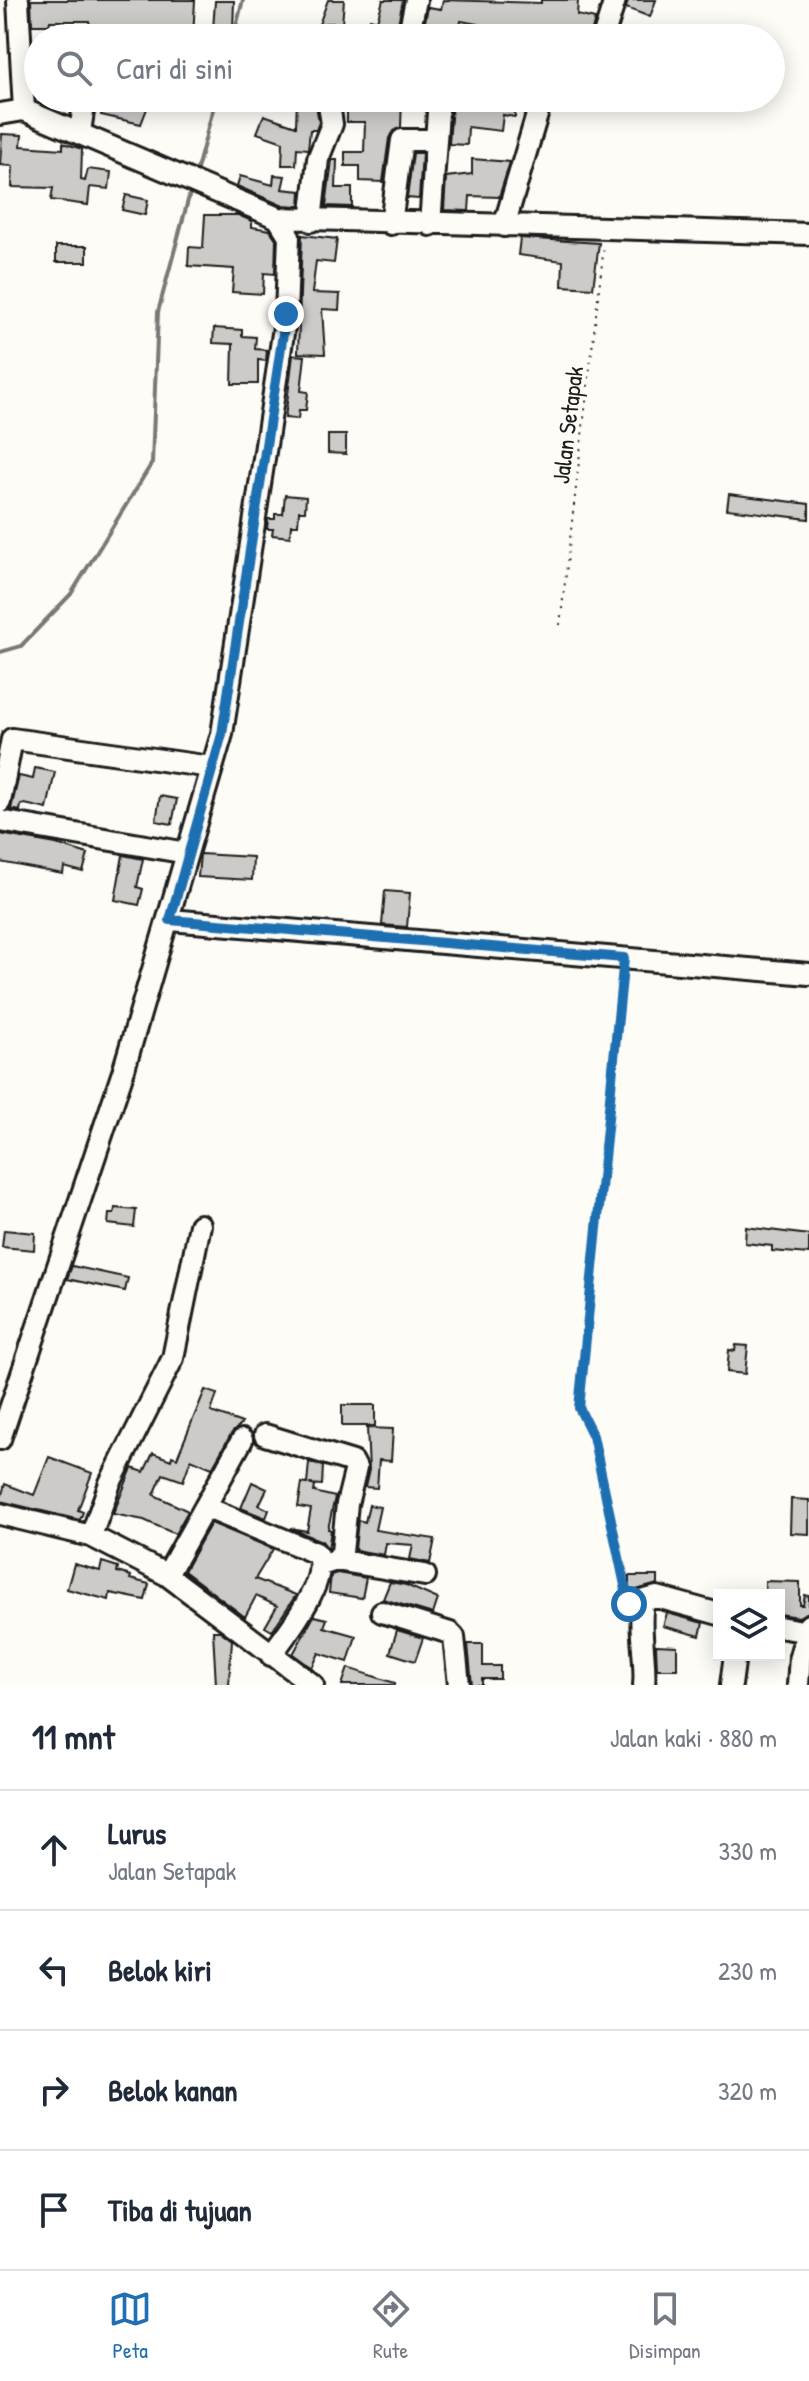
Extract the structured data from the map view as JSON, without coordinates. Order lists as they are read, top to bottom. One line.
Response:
{"streets":{"path":["Jalan Setapak"]},"page":{"search":"Cari di sini","heading":["11 mnt","Jalan kaki · 880 m"],"list":[["Lurus","Jalan Setapak","330 m"],["Belok kiri","230 m"],["Belok kanan","320 m"],"Tiba di tujuan"],"nav":["Peta","Rute","Disimpan"]}}
